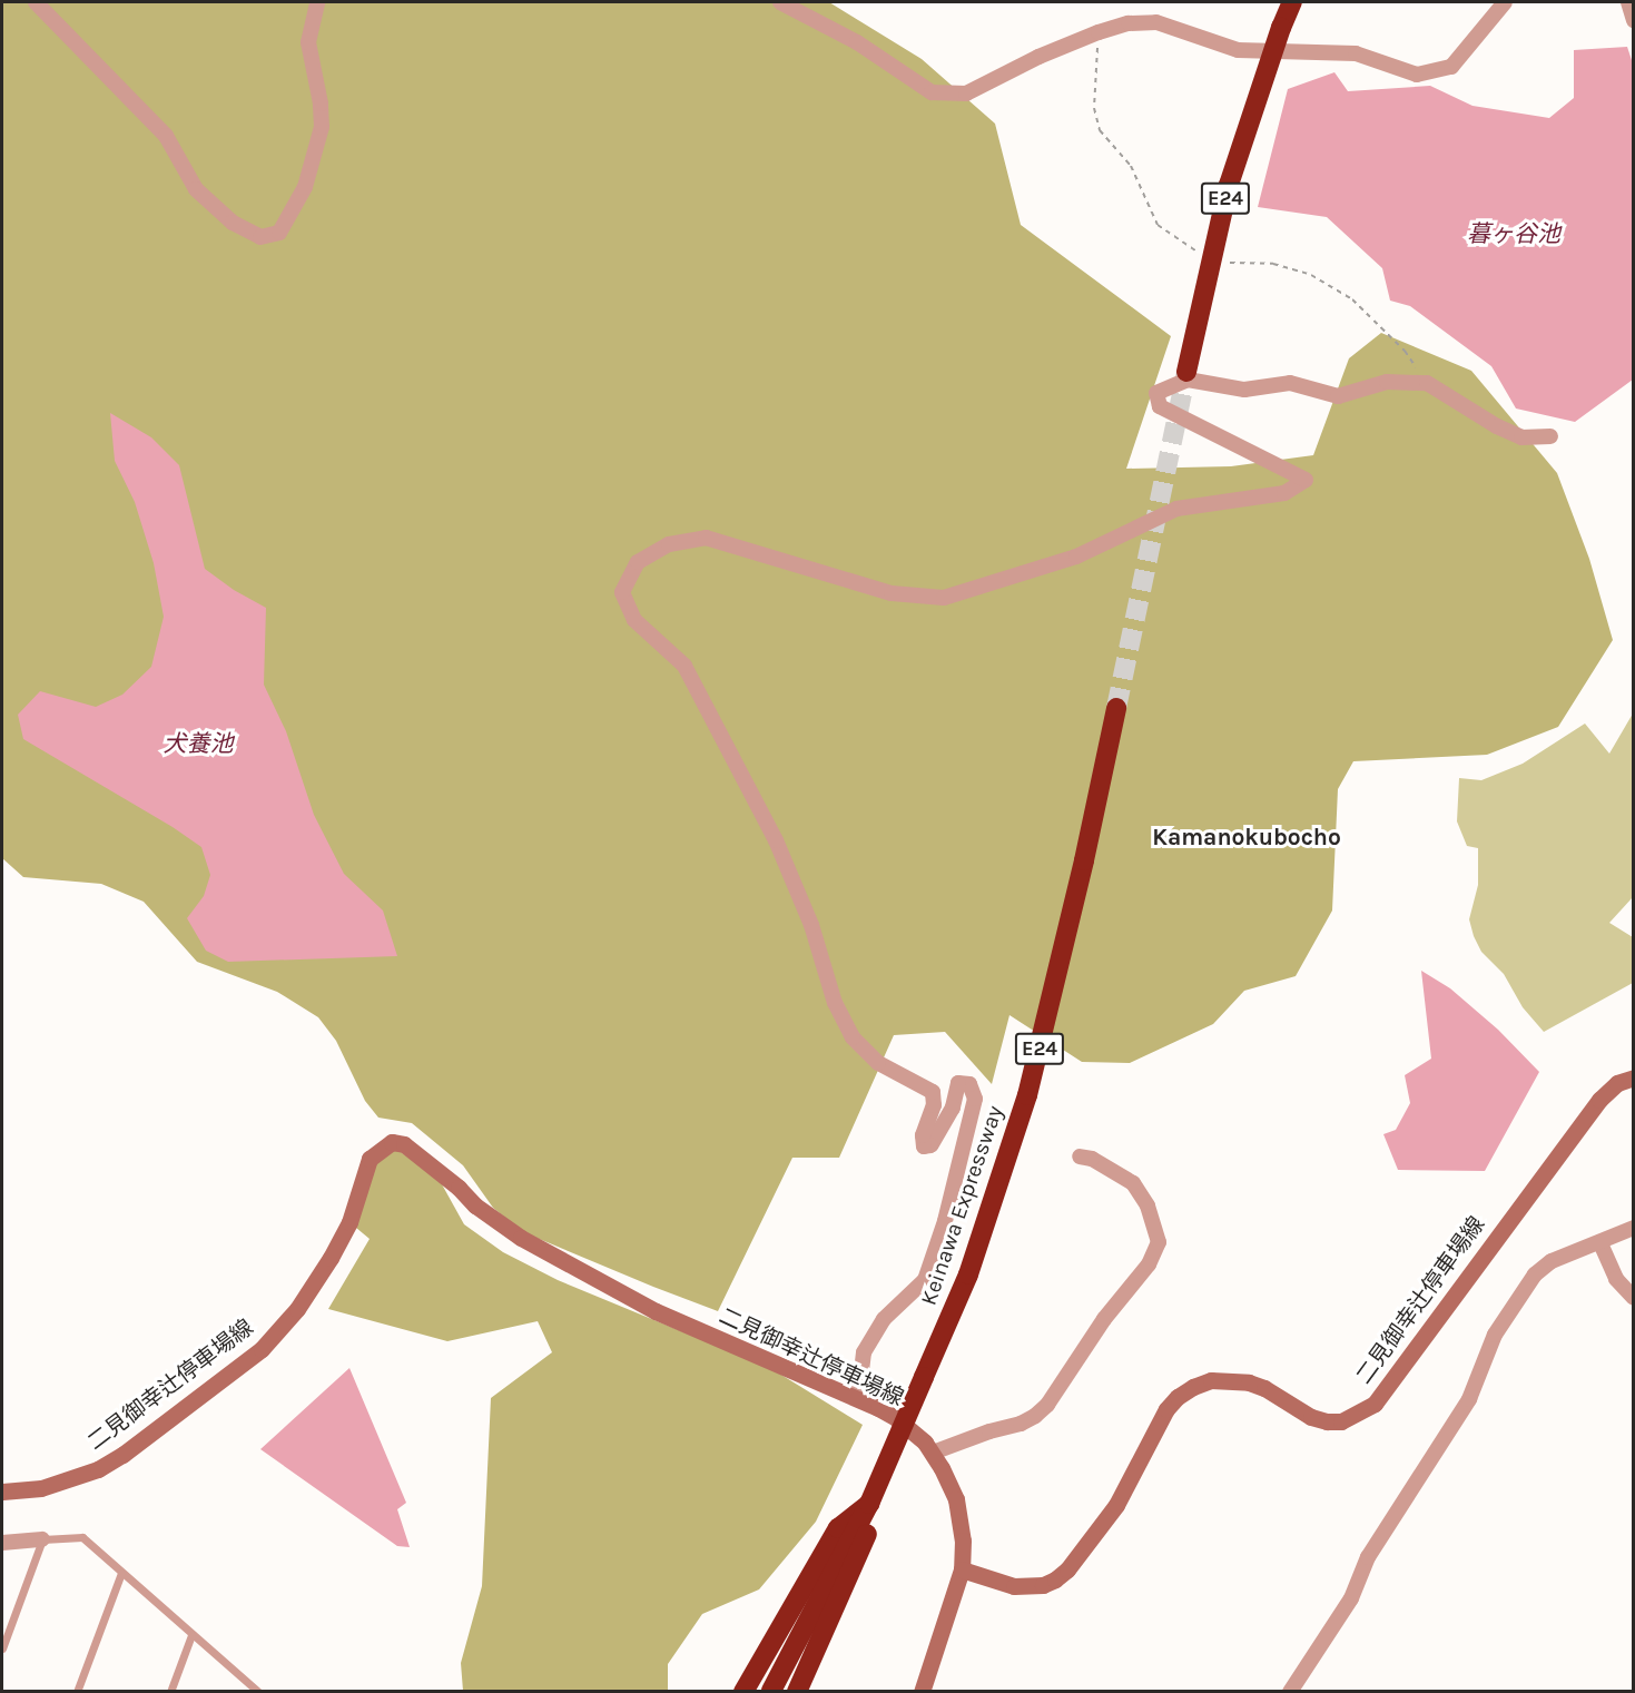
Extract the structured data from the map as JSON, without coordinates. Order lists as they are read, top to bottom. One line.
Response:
{"streets":{"highway":["E24","Keinawa Expressway"],"main road":["二見御幸辻停車場線"]},"districts":["Kamanokubocho"],"water":["暮ヶ谷池","犬養池"]}
